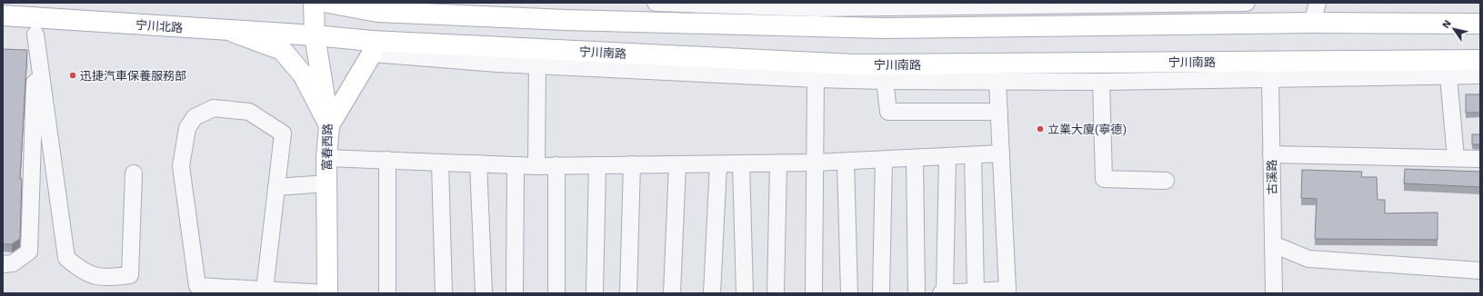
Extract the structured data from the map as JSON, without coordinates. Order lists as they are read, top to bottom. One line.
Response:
{"streets":{"main road":["宁川北路","宁川南路","富春西路"],"street":["古溪路"]},"crossings":[["宁川北路","宁川南路"],["宁川北路","富春西路"],["宁川南路","富春西路"],["宁川南路","古溪路"]],"places":["迅捷汽車保養服務部","立業大廈(寧德)"],"north":"top left"}
